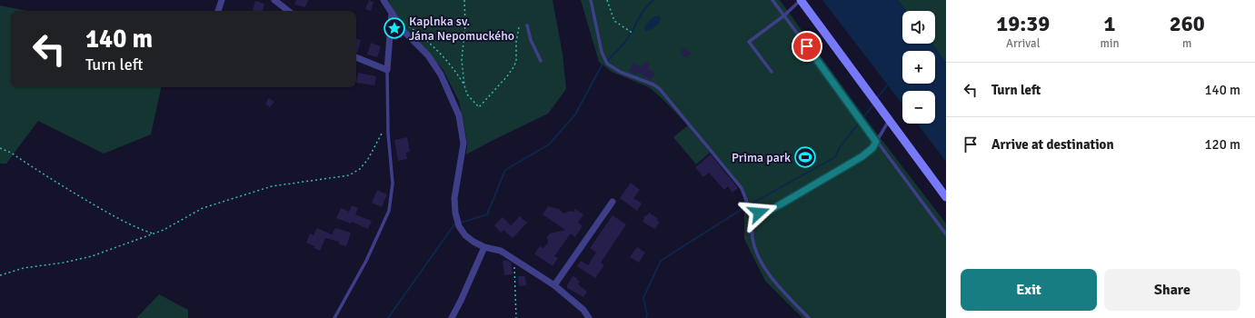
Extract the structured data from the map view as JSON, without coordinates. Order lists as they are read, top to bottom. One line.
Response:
{"places":{"place":["Kaplnka sv. Jána Nepomuckého"],"sports":["Prima park"]},"page":{"eta":["19:39","Arrival","1","min","260","m"],"map_buttons":["+","−"],"turn":["140 m","Turn left"],"list":[{"name":"Turn left","value":"140 m"},{"name":"Arrive at destination","value":"120 m"}],"buttons":["Exit","Share"]}}
